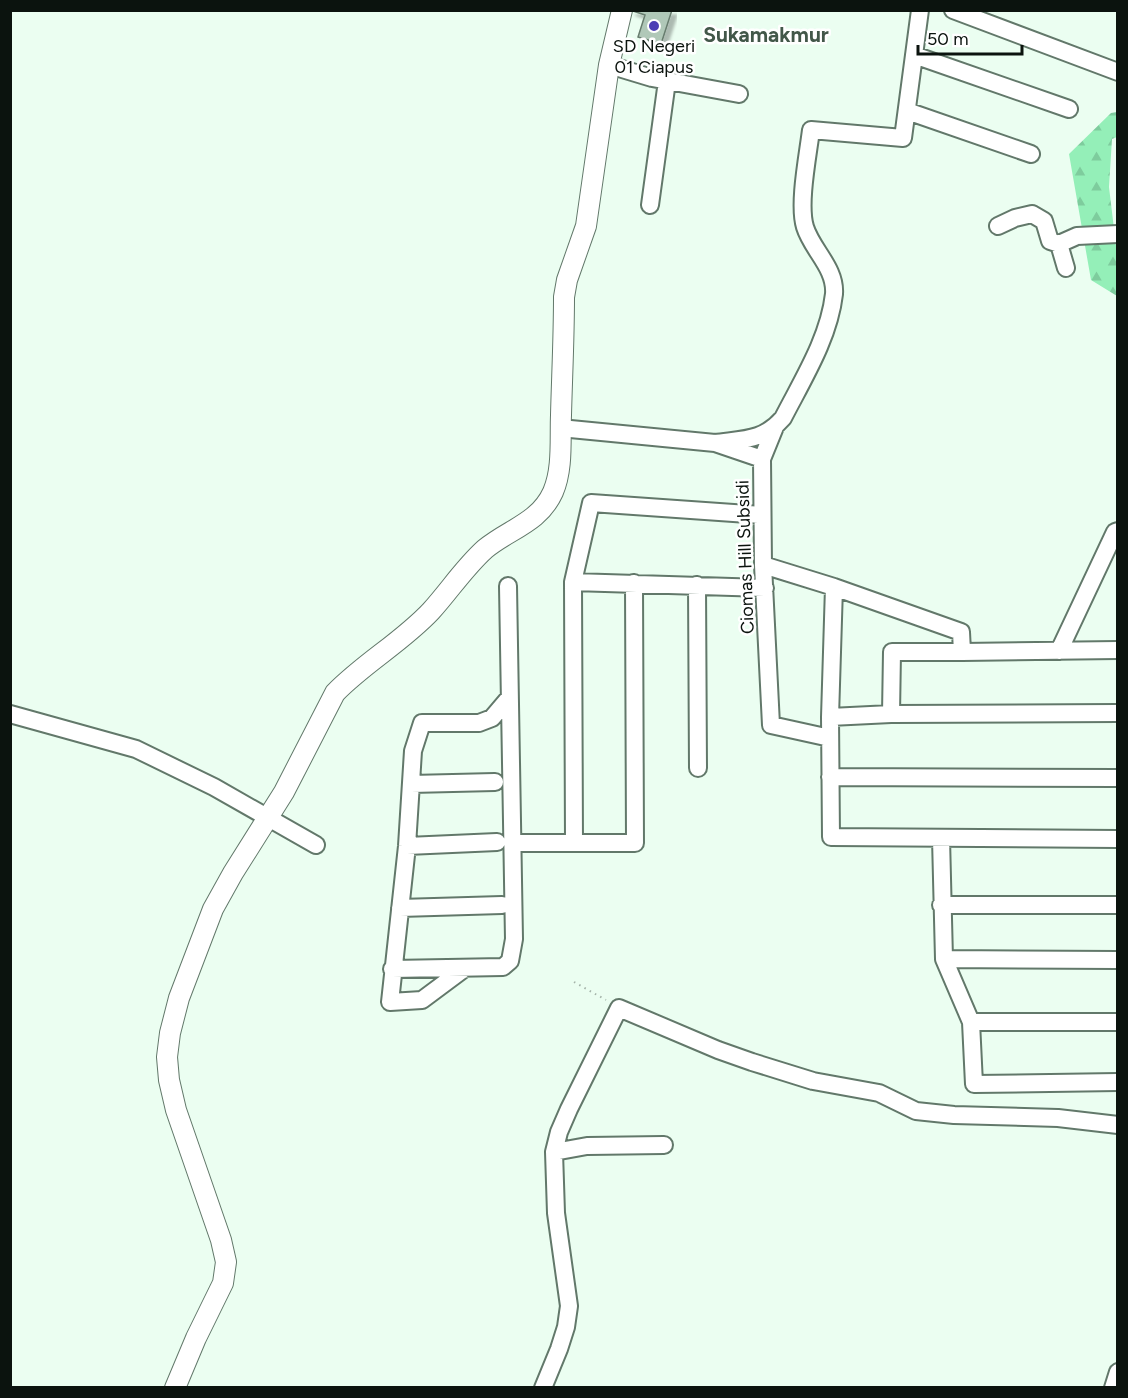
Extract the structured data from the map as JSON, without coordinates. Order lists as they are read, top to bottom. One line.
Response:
{"streets":{"street":["Ciomas Hill Subsidi"]},"districts":["Sukamakmur"],"places":["SD Negeri 01 Ciapus"],"scale_bar":"50 m"}
